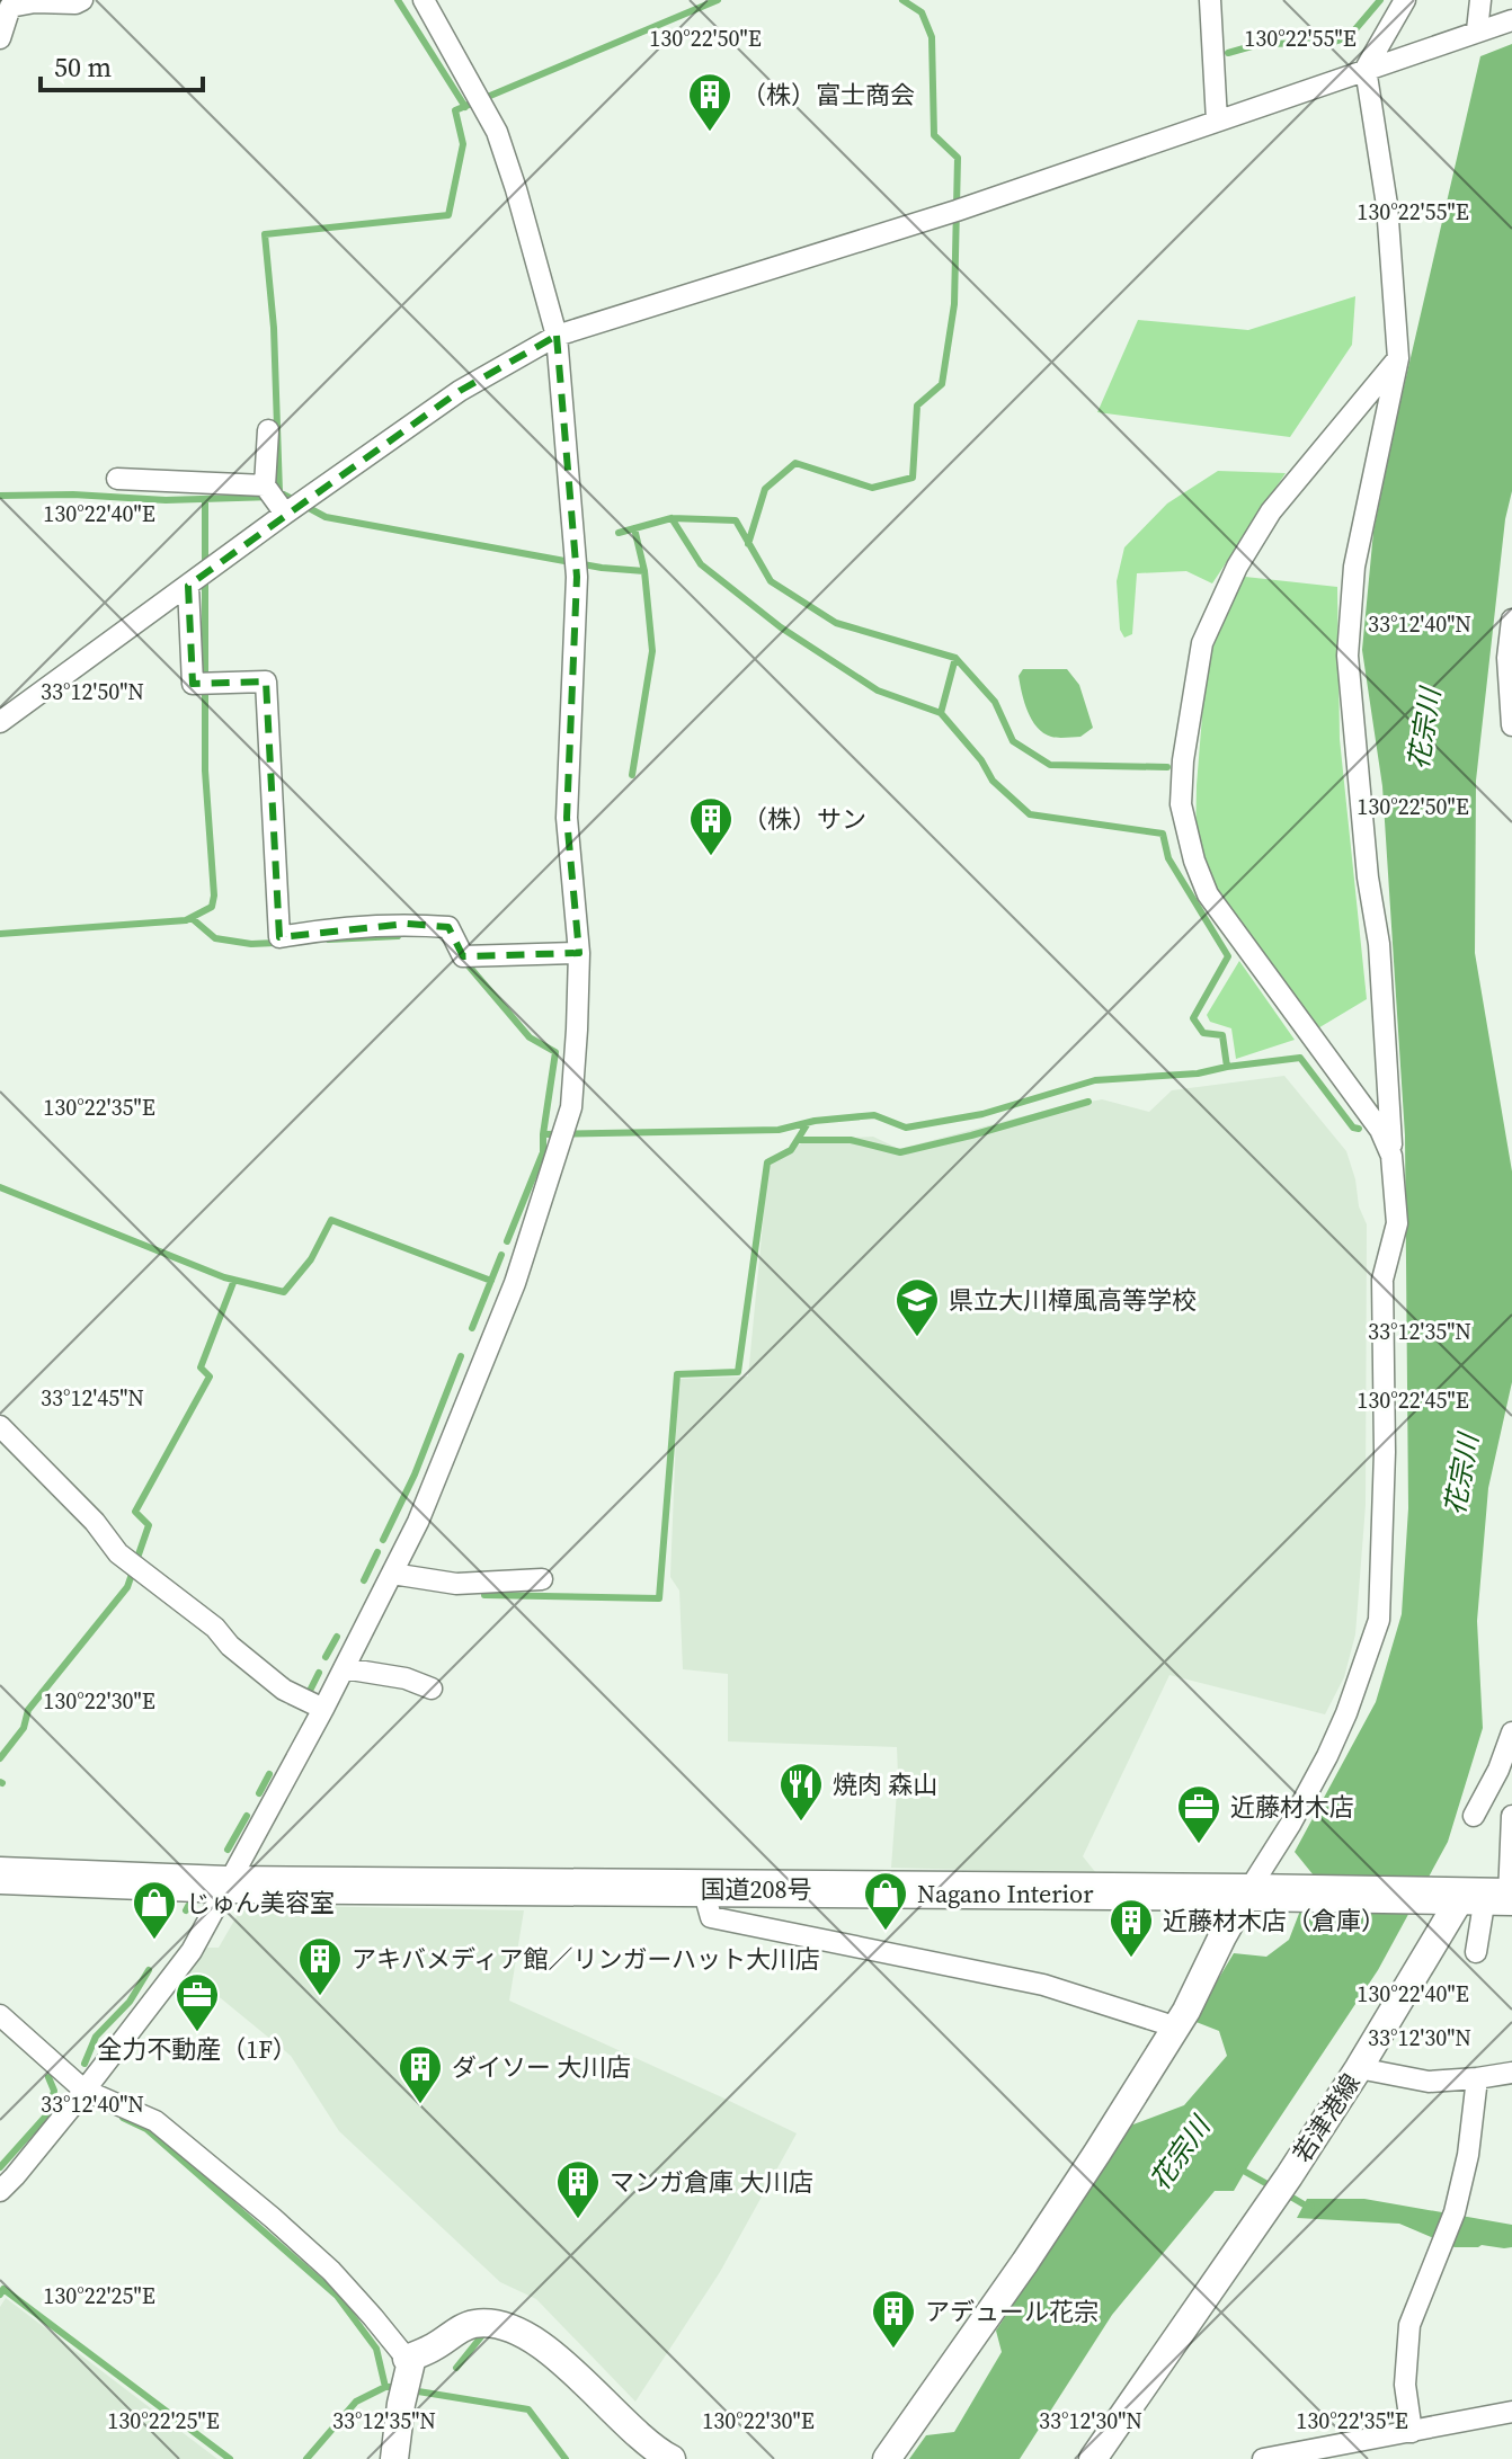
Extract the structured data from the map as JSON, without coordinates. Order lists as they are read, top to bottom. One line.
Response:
{"streets":{"highway":["国道208号"],"street":["若津港線"]},"crossings":[["国道208号","若津港線"]],"water":["花宗川"],"places":{"building":["（株）富士商会","（株）サン","近藤材木店（倉庫）","アキバメディア館／リンガーハット大川店","ダイソー 大川店","マンガ倉庫 大川店","アデュール花宗"],"school or university":["県立大川樟風高等学校"],"restaurant":["焼肉 森山"],"office":["近藤材木店","全力不動産（1F）"],"shop":["Nagano Interior","じゅん美容室"]},"scale_bar":"50 m","coordinates":["130°22'50\"E","130°22'55\"E","130°22'40\"E","33°12'40\"N","33°12'50\"N","130°22'35\"E","33°12'35\"N","33°12'45\"N","130°22'45\"E","130°22'30\"E","33°12'30\"N","130°22'25\"E"]}
